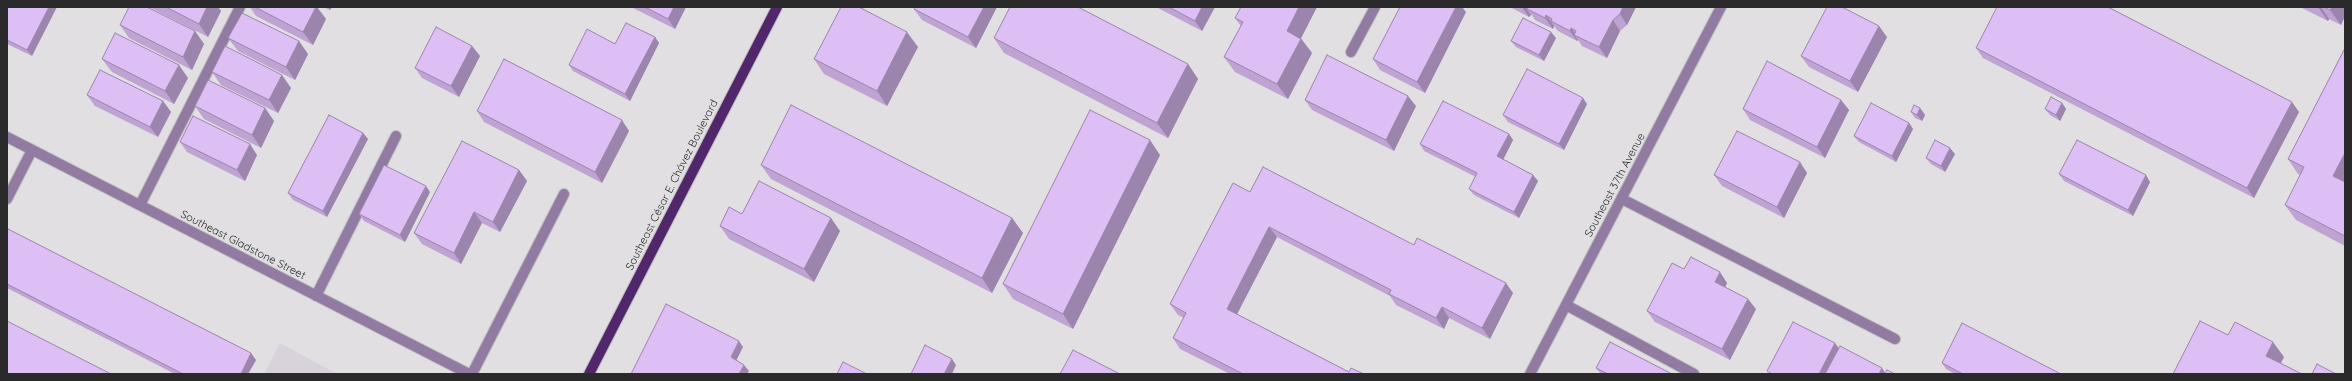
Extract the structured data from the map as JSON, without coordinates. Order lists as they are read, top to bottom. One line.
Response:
{"streets":{"main road":["Southeast César E. Chávez Boulevard"],"street":["Southeast 37th Avenue","Southeast Gladstone Street"]}}
